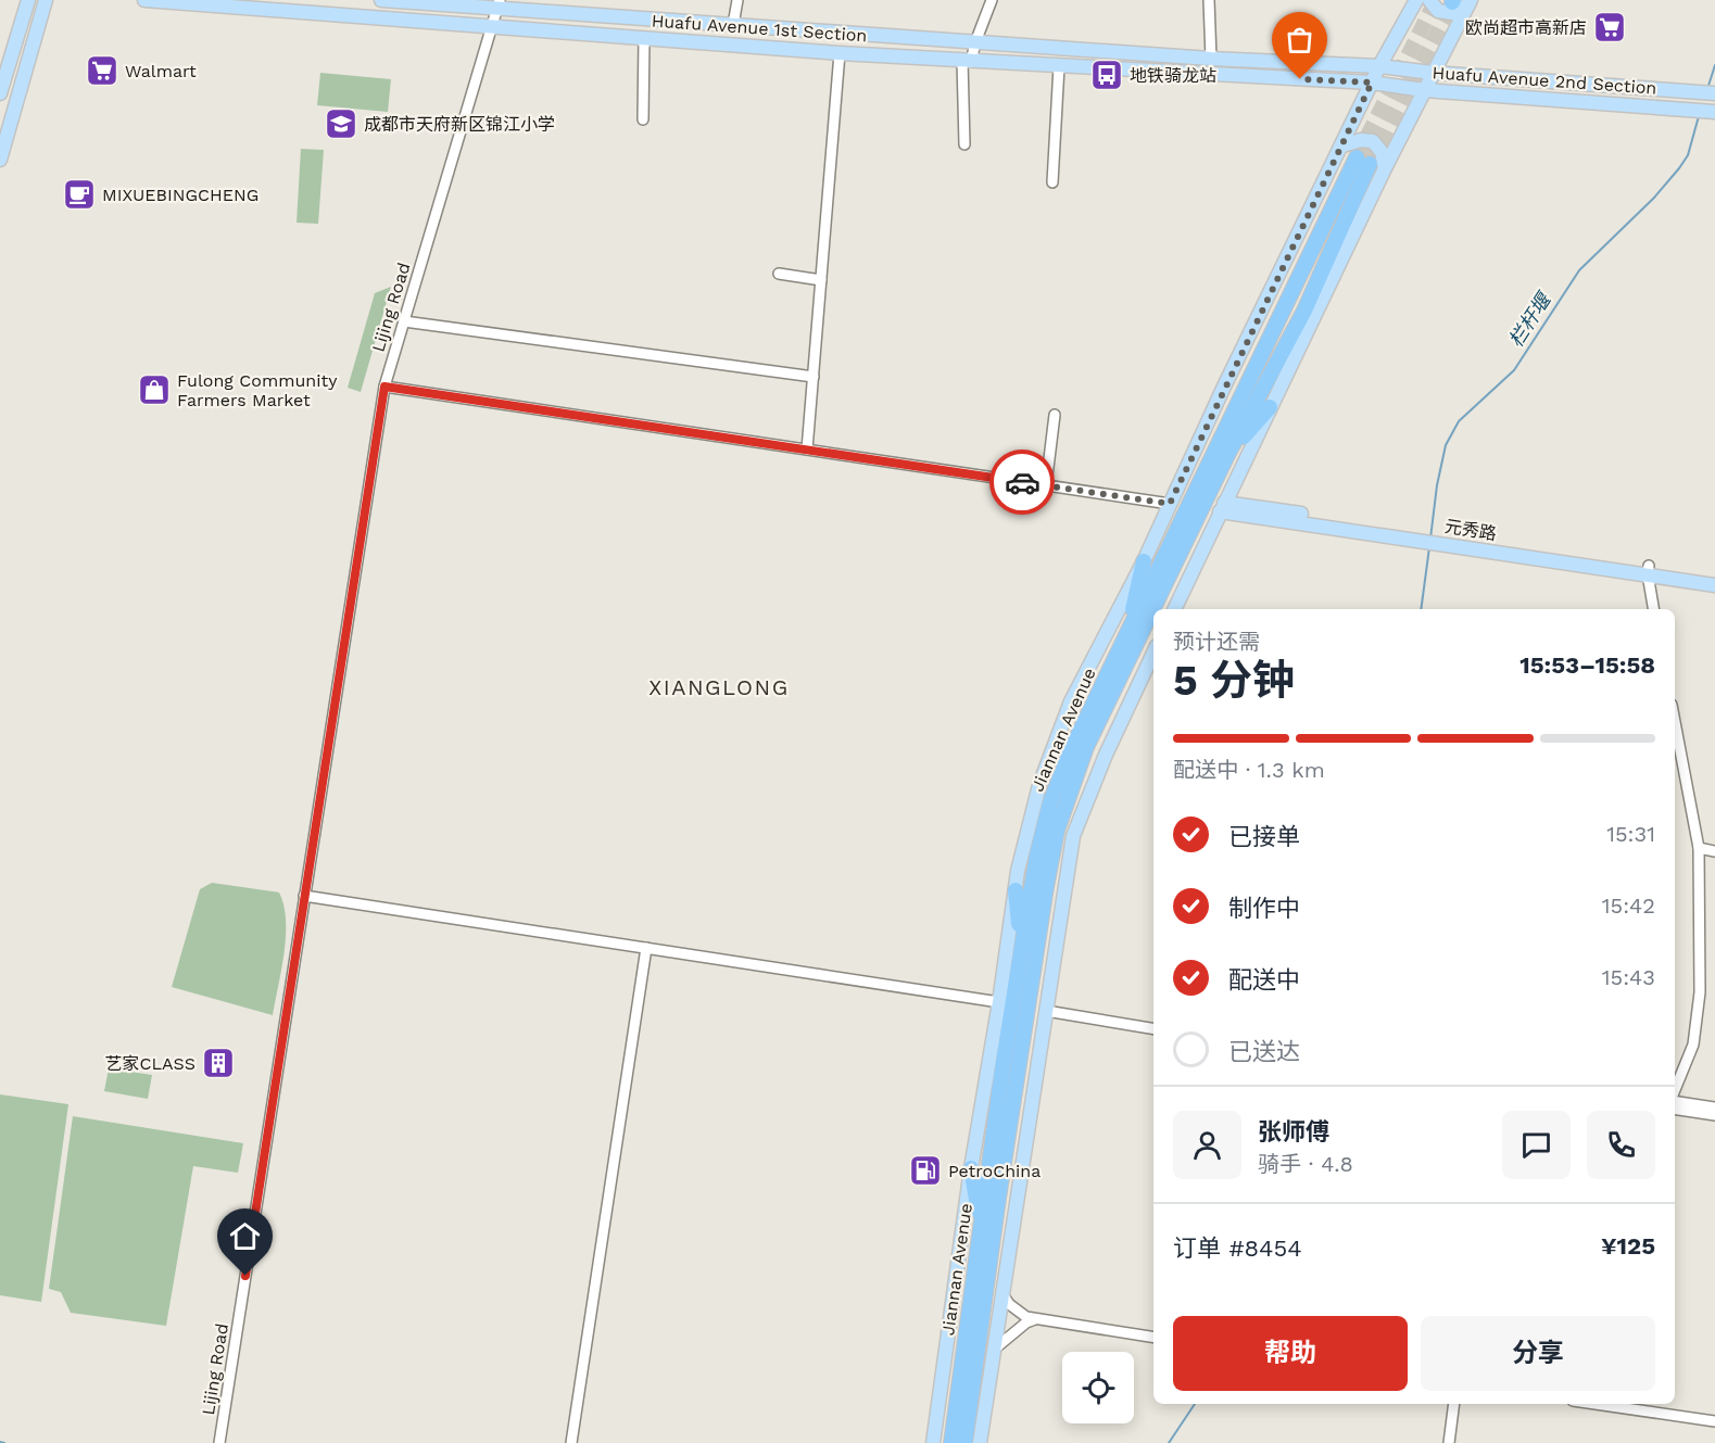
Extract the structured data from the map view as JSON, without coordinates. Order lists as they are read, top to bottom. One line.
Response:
{"streets":{"highway":["Jiannan Avenue"],"main road":["Huafu Avenue 1st Section","Huafu Avenue 2nd Section","元秀路"],"street":["Lijing Road"]},"crossings":[["Huafu Avenue 1st Section","Huafu Avenue 2nd Section"],["Huafu Avenue 1st Section","Lijing Road"]],"districts":["XIANGLONG"],"water":["栏杆堰"],"places":{"supermarket":["欧尚超市高新店","Walmart"],"bus stop":["地铁骑龙站"],"school or university":["成都市天府新区锦江小学"],"cafe":["MIXUEBINGCHENG"],"shop":["Fulong Community Farmers Market"],"building":["艺家CLASS"],"fuel station":["PetroChina"]},"page":{"heading":["5 分钟","预计还需","15:53–15:58"],"panel":["张师傅","骑手 · 4.8","订单 #8454","¥125"],"bar":"配送中 · 1.3 km","list":[["已接单","15:31"],["制作中","15:42"],["配送中","15:43"],"已送达"],"buttons":["帮助","分享"]}}
